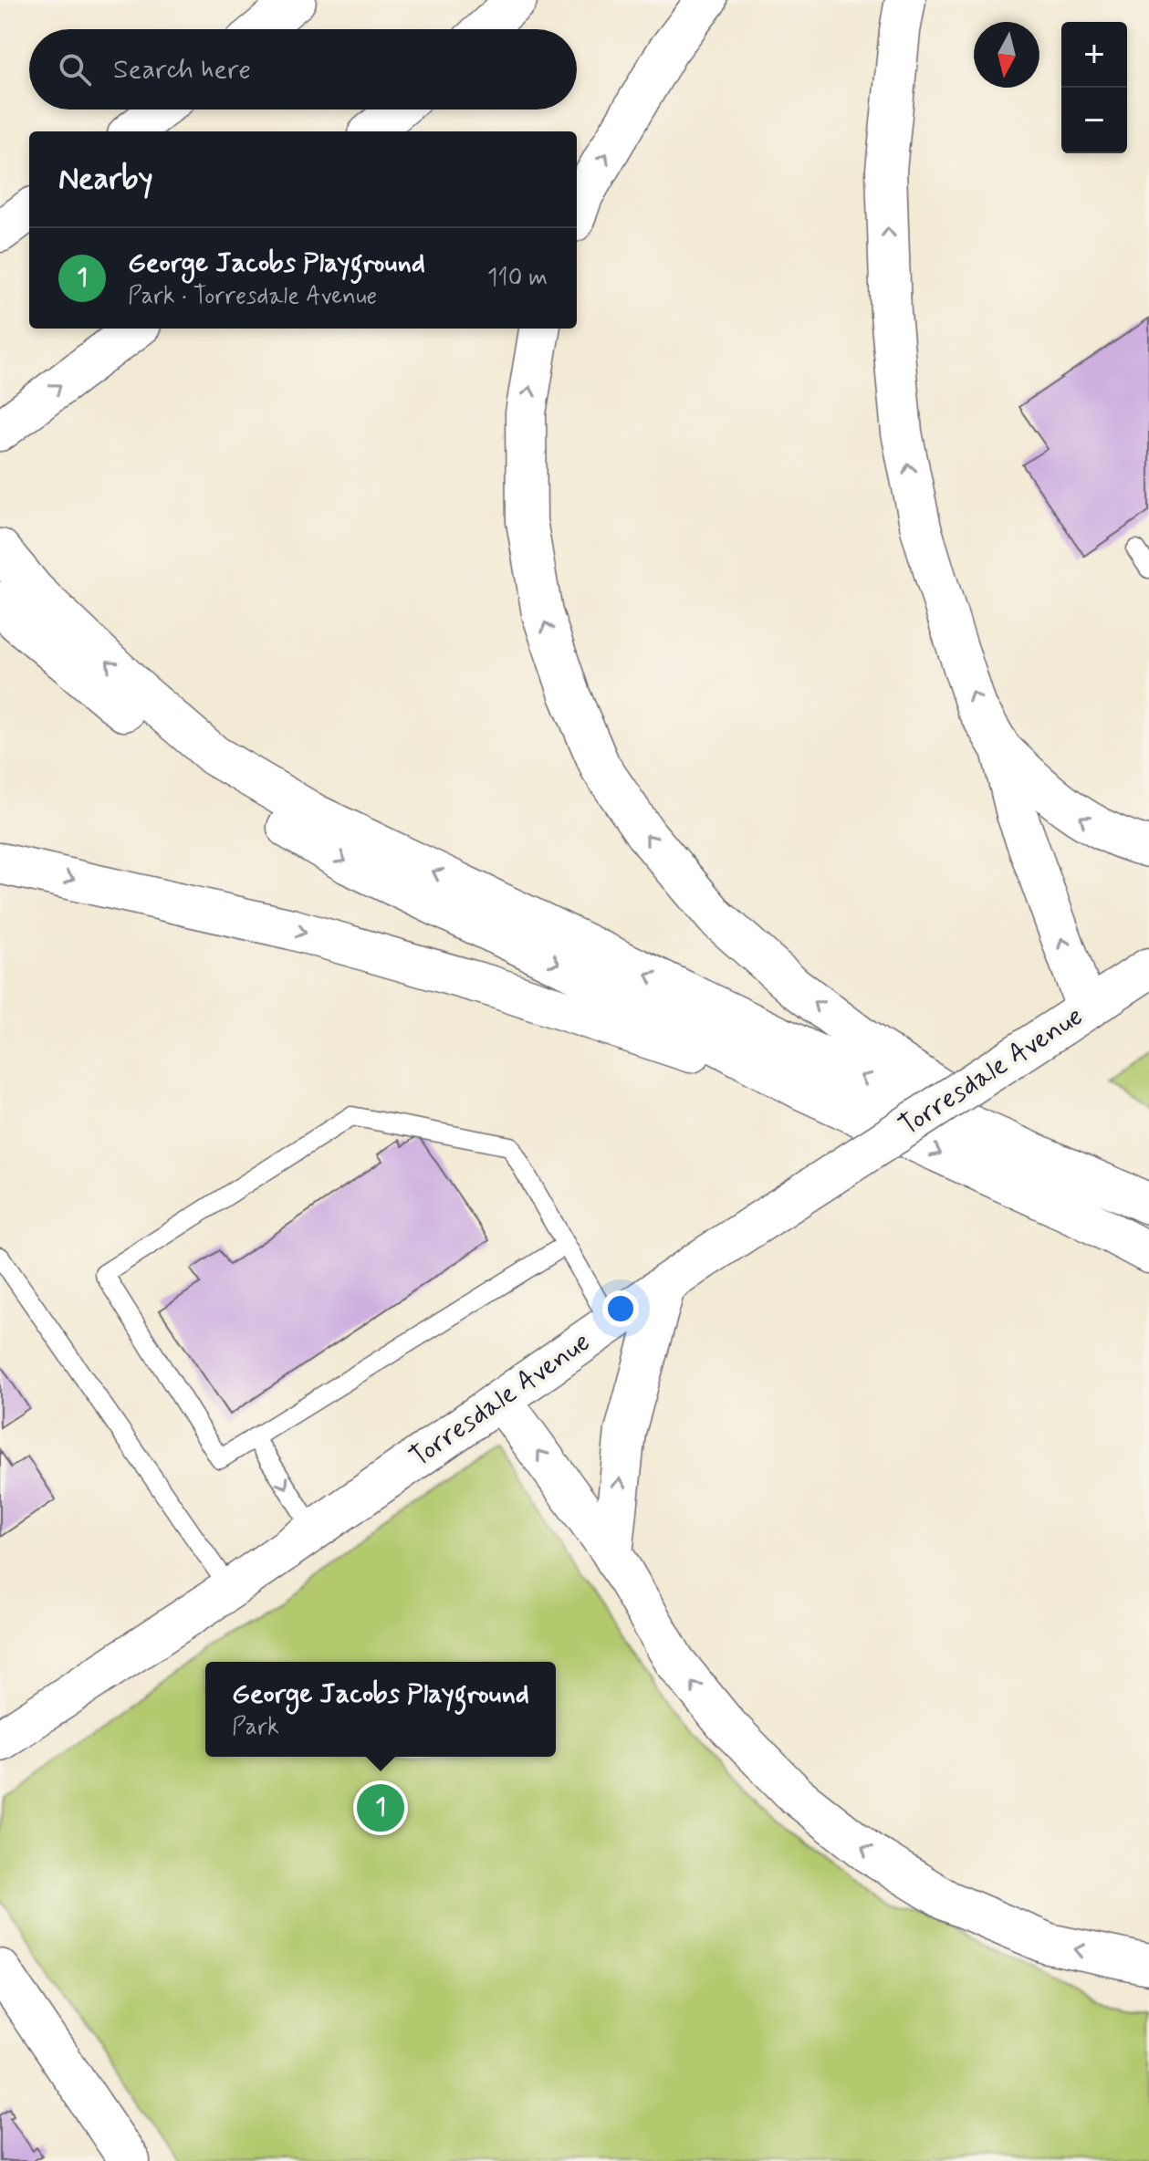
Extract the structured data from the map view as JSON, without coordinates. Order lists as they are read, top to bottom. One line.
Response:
{"streets":{"main road":["Torresdale Avenue"]},"north":"bottom","page":{"map_buttons":["+","−"],"search":"Search here","heading":"Nearby","list":[{"mark":"1","name":"George Jacobs Playground","note":"Park · Torresdale Avenue","value":"110 m"}],"popup":["George Jacobs Playground","Park"],"pins":"1"}}
